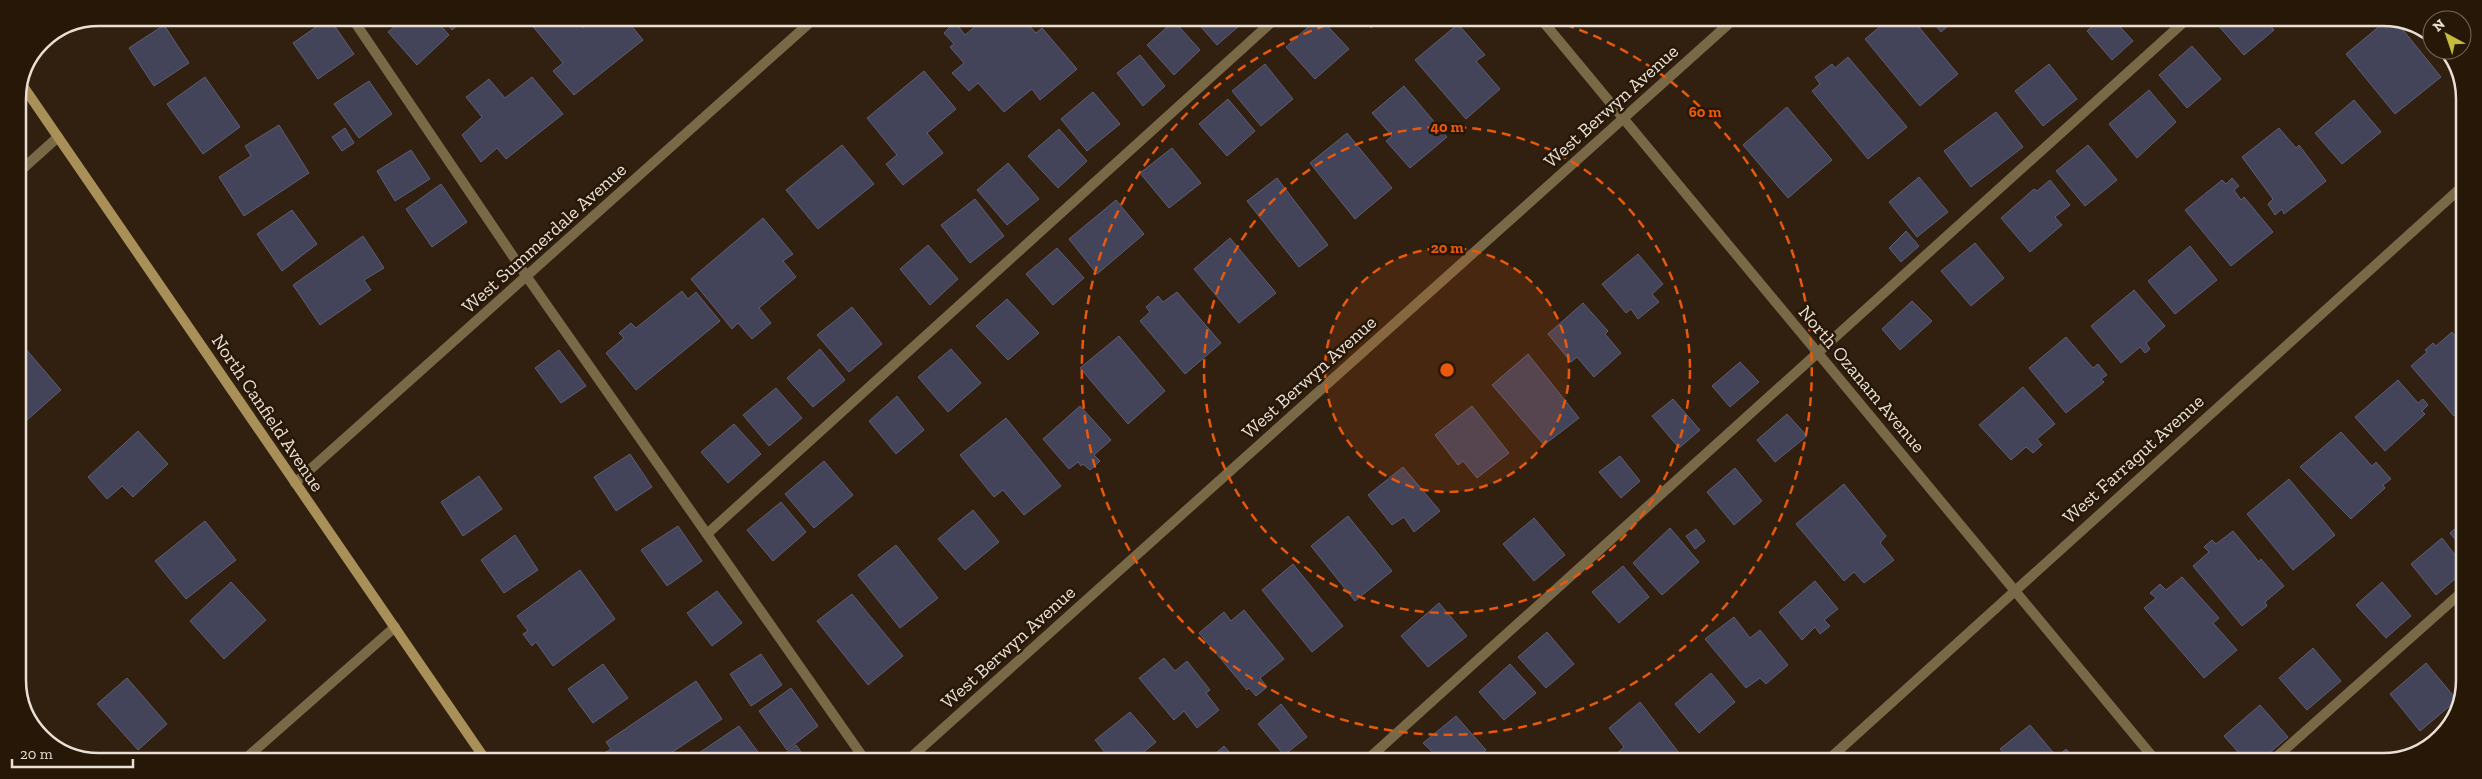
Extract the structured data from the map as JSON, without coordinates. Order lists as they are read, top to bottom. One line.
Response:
{"streets":{"street":["West Berwyn Avenue","West Summerdale Avenue","North Ozanam Avenue","North Canfield Avenue","West Farragut Avenue"]},"crossings":[["West Berwyn Avenue","North Ozanam Avenue"],["West Summerdale Avenue","North Canfield Avenue"],["North Ozanam Avenue","West Farragut Avenue"]],"scale_bar":"20 m","north":"top left","rings":["60 m","40 m","20 m"]}
